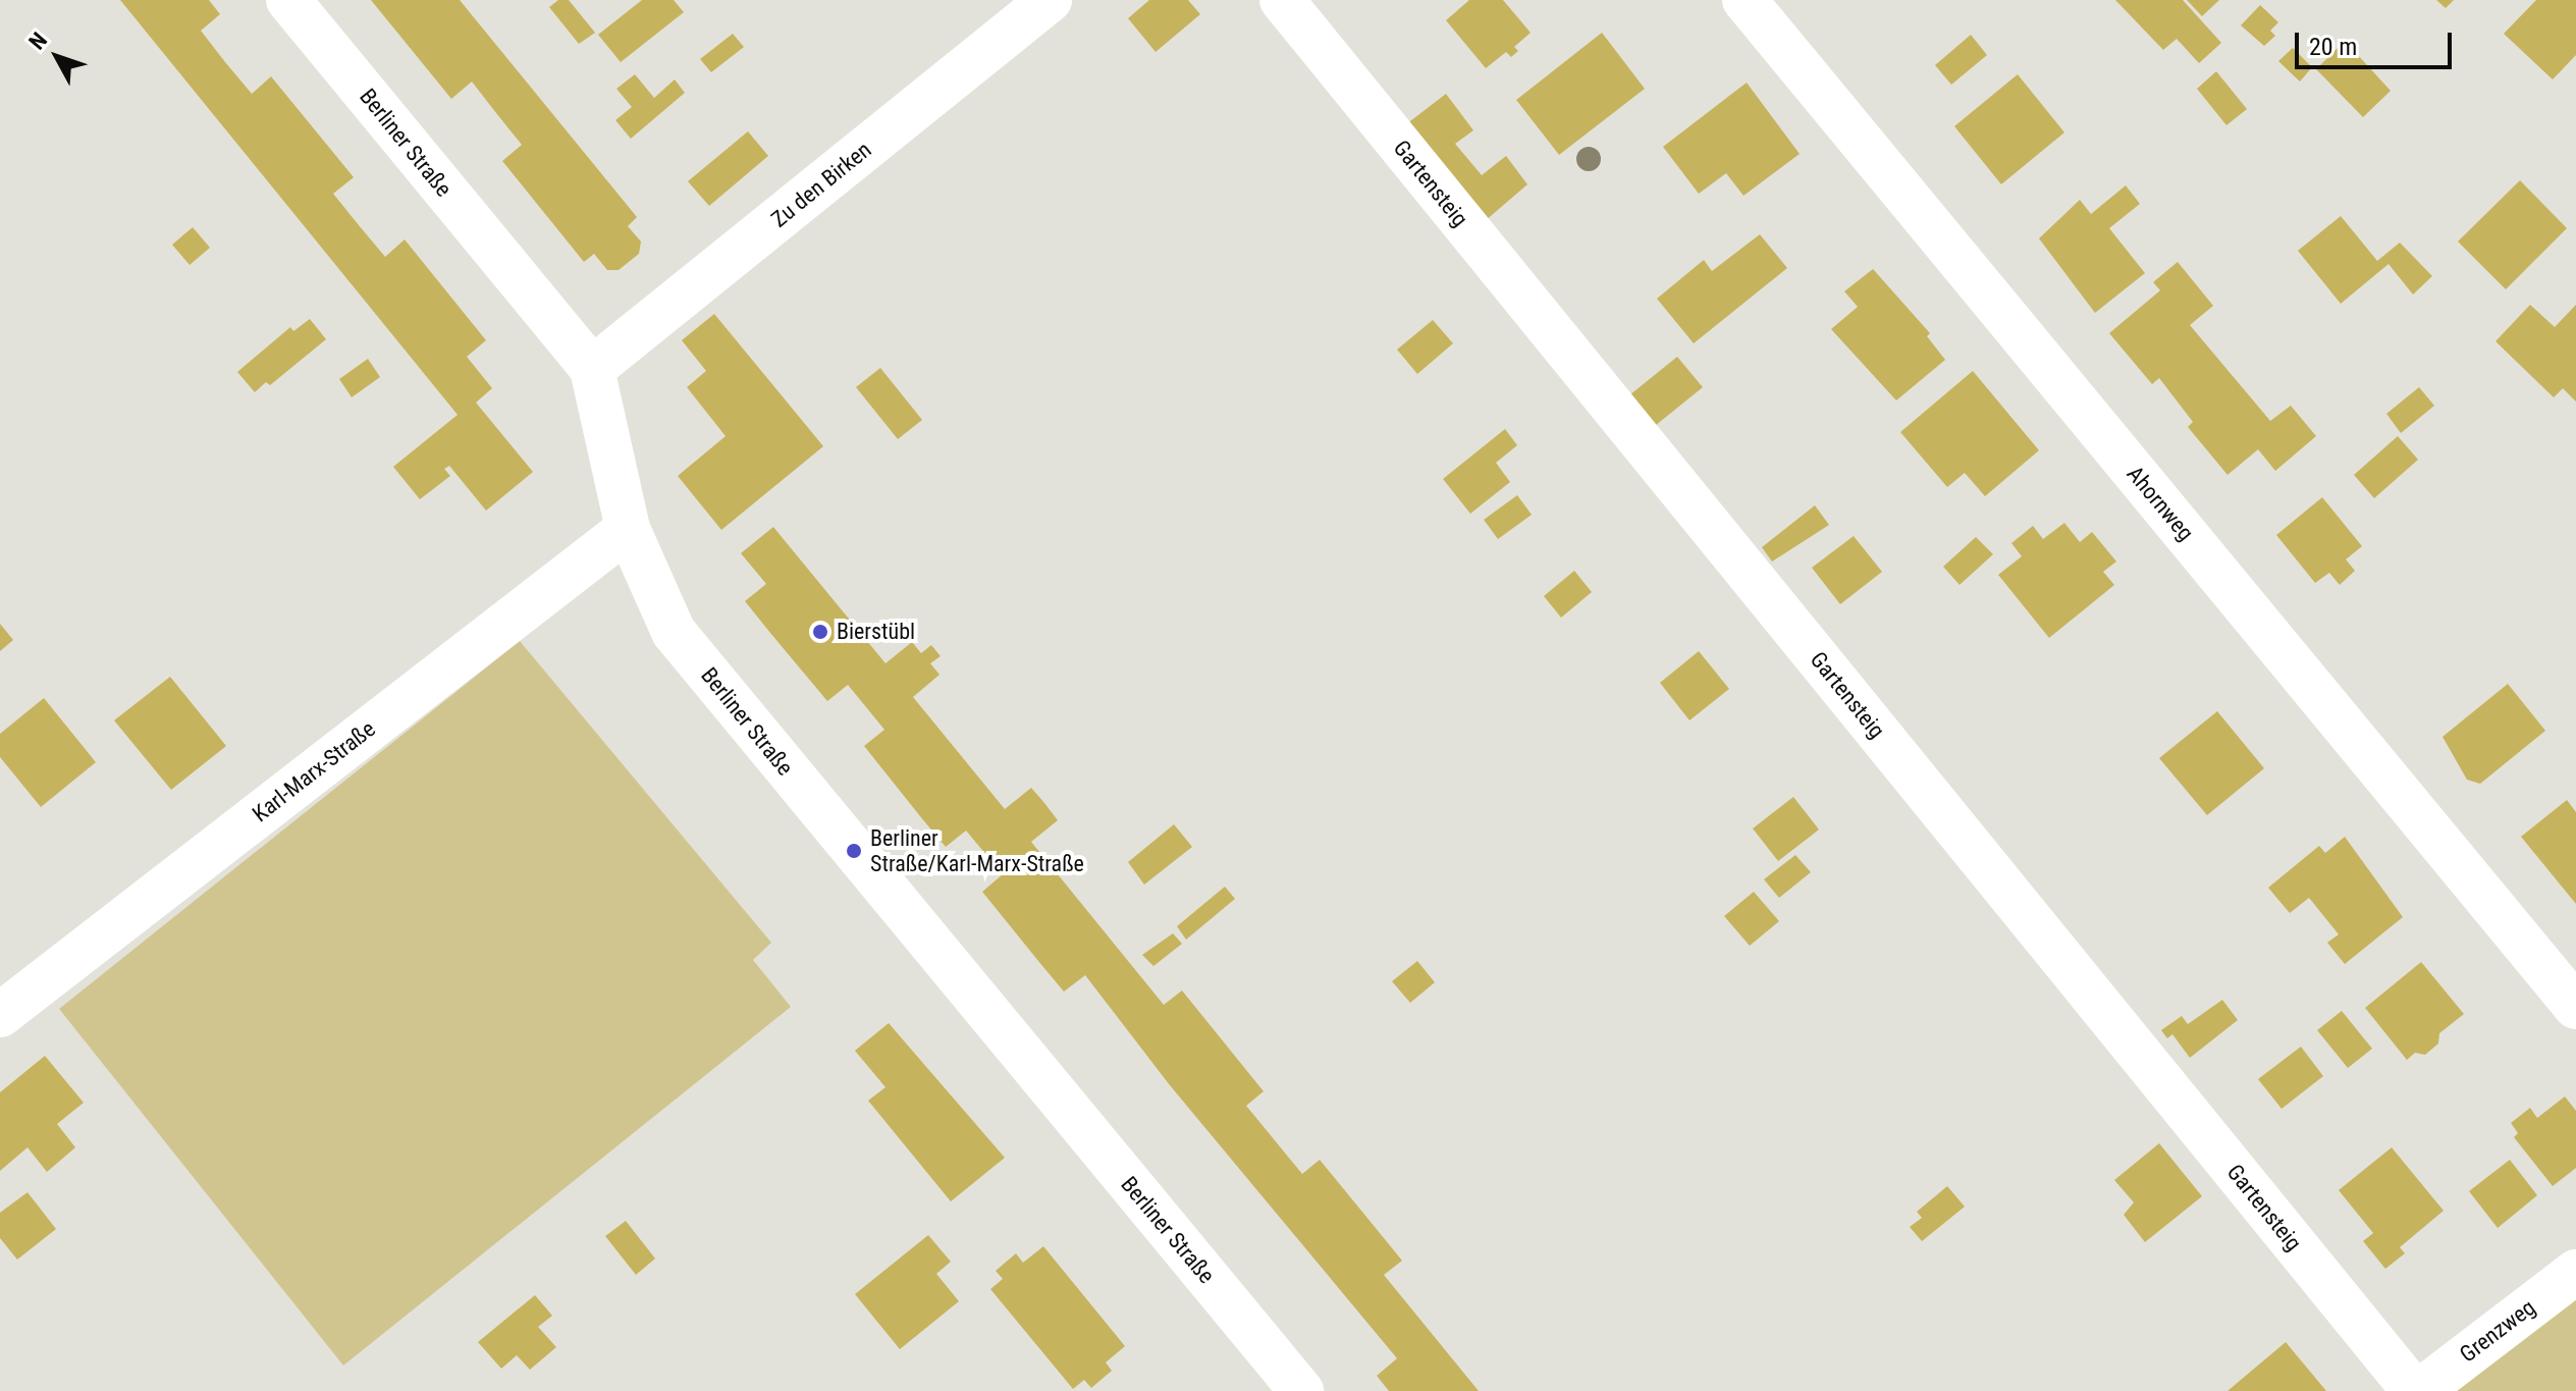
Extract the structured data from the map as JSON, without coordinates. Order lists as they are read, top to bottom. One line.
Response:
{"streets":{"street":["Berliner Straße","Gartensteig","Zu den Birken","Ahornweg","Karl-Marx-Straße","Grenzweg"]},"crossings":[["Berliner Straße","Zu den Birken"],["Berliner Straße","Karl-Marx-Straße"],["Gartensteig","Grenzweg"]],"places":["Bierstübl","Berliner Straße/Karl-Marx-Straße"],"scale_bar":"20 m","north":"top left"}
